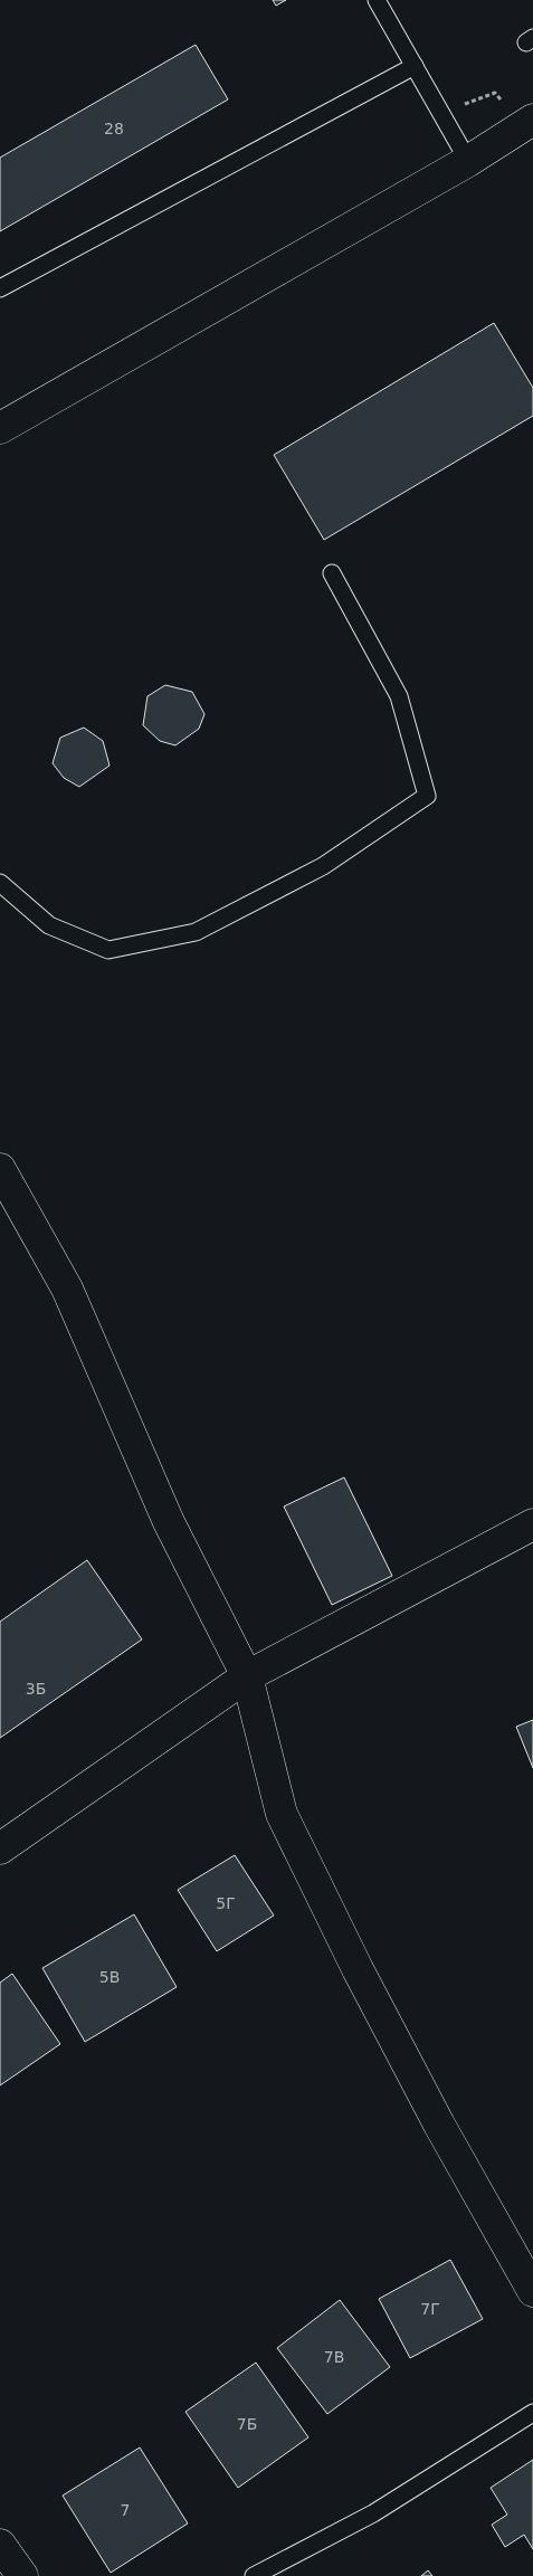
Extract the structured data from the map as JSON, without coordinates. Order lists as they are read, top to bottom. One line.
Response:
{"house_numbers":["28","3Б","5Г","5В","7Г","7В","7Б","7"]}
